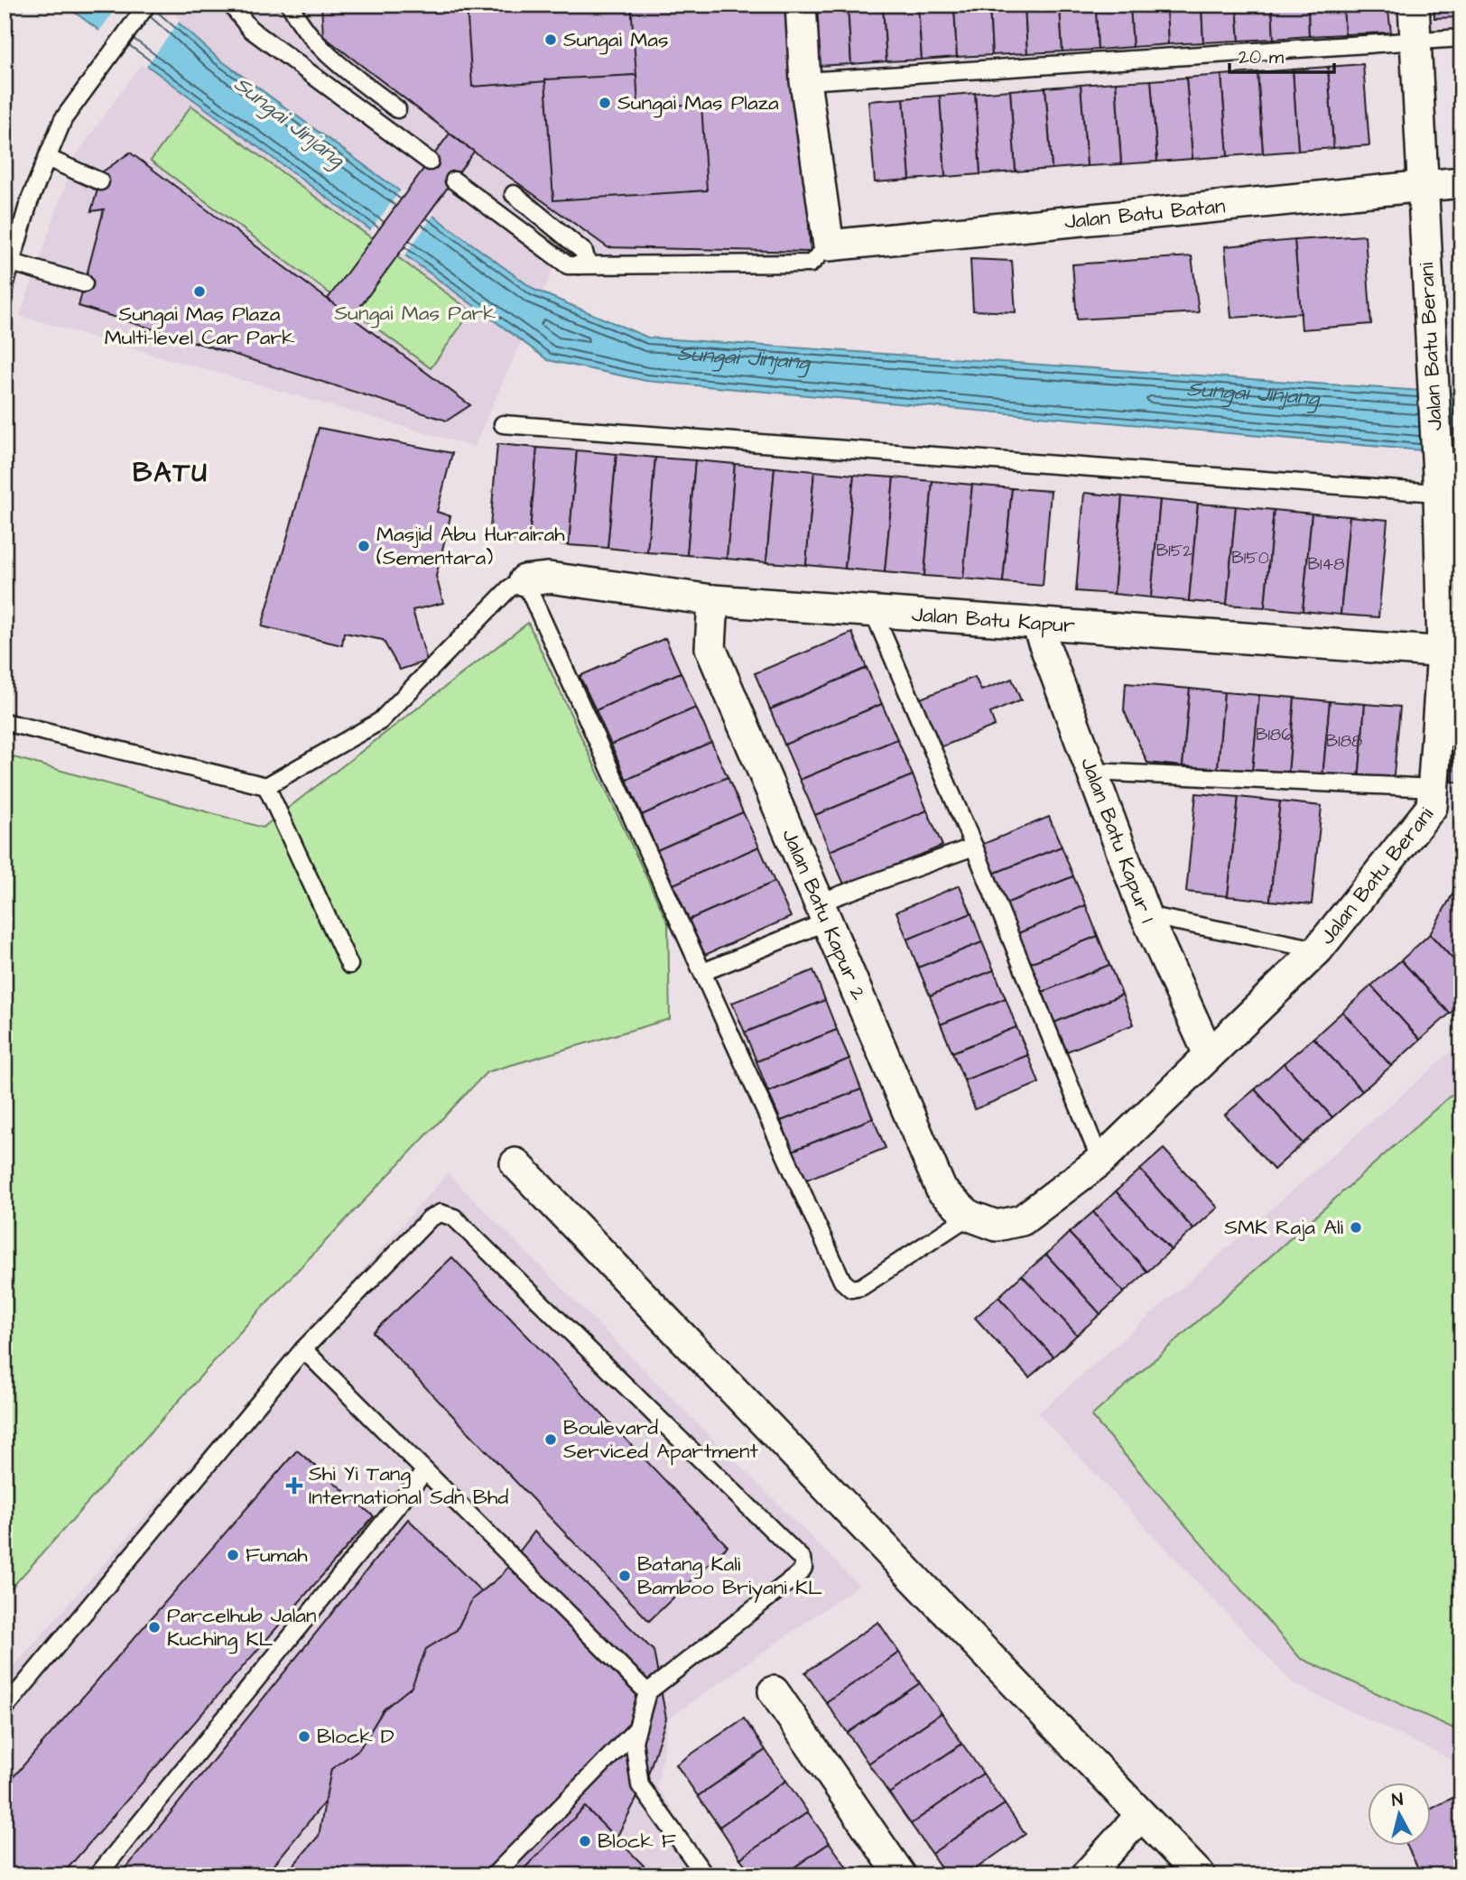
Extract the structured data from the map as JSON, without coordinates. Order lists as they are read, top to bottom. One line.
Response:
{"streets":{"street":["Jalan Batu Batan","Jalan Batu Berani","Jalan Batu Kapur","Jalan Batu Kapur 1","Jalan Batu Kapur 2"]},"crossings":[["Jalan Batu Batan","Jalan Batu Berani"],["Jalan Batu Berani","Jalan Batu Kapur"],["Jalan Batu Berani","Jalan Batu Kapur 1"],["Jalan Batu Berani","Jalan Batu Kapur 2"],["Jalan Batu Kapur","Jalan Batu Kapur 1"],["Jalan Batu Kapur","Jalan Batu Kapur 2"]],"districts":["BATU"],"water":["Sungai Jinjang"],"parks":["Sungai Mas Park"],"places":{"other":["Sungai Mas","Sungai Mas Plaza","Sungai Mas Plaza Multi-level Car Park","Masjid Abu Hurairah (Sementara)","SMK Raja Ali","Boulevard Serviced Apartment","Fumah","Batang Kali Bamboo Briyani KL","Parcelhub Jalan Kuching KL","Block D","Block F"],"health":["Shi Yi Tang International Sdn Bhd"]},"house_numbers":["B152","B150","B148","B186","B188"],"scale_bar":"20 m","north":"top"}
